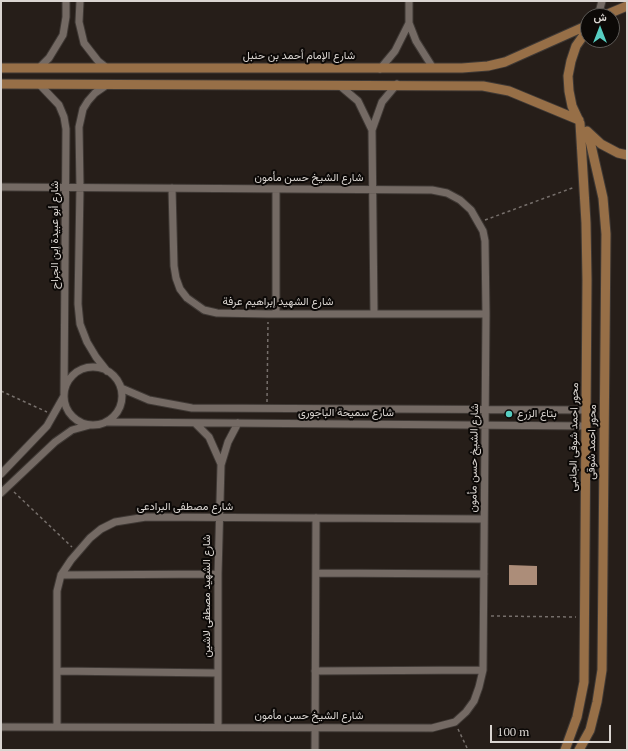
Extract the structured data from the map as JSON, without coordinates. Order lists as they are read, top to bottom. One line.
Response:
{"streets":{"street":["شارع الإمام أحمد بن حنبل","شارع الشيخ حسن مأمون","شارع أبو عبيدة إبن الجراح","شارع الشهيد إبراهيم عرفة","شارع سميحة الباجورى","محور احمد شوقى الجانبى","محور احمد شوقى","شارع مصطفى البرادعى","شارع الشهيد مصطفى لاشين"]},"crossings":[["شارع الشيخ حسن مأمون","شارع أبو عبيدة إبن الجراح"],["شارع الشيخ حسن مأمون","شارع الشهيد إبراهيم عرفة"],["شارع الشيخ حسن مأمون","شارع سميحة الباجورى"],["شارع الشيخ حسن مأمون","شارع مصطفى البرادعى"],["شارع الشيخ حسن مأمون","شارع الشهيد مصطفى لاشين"],["شارع أبو عبيدة إبن الجراح","شارع سميحة الباجورى"],["شارع سميحة الباجورى","محور احمد شوقى الجانبى"],["شارع سميحة الباجورى","شارع الشهيد مصطفى لاشين"],["شارع مصطفى البرادعى","شارع الشهيد مصطفى لاشين"]],"places":["بتاع الزرع"],"scale_bar":"100 m","north":"top"}
